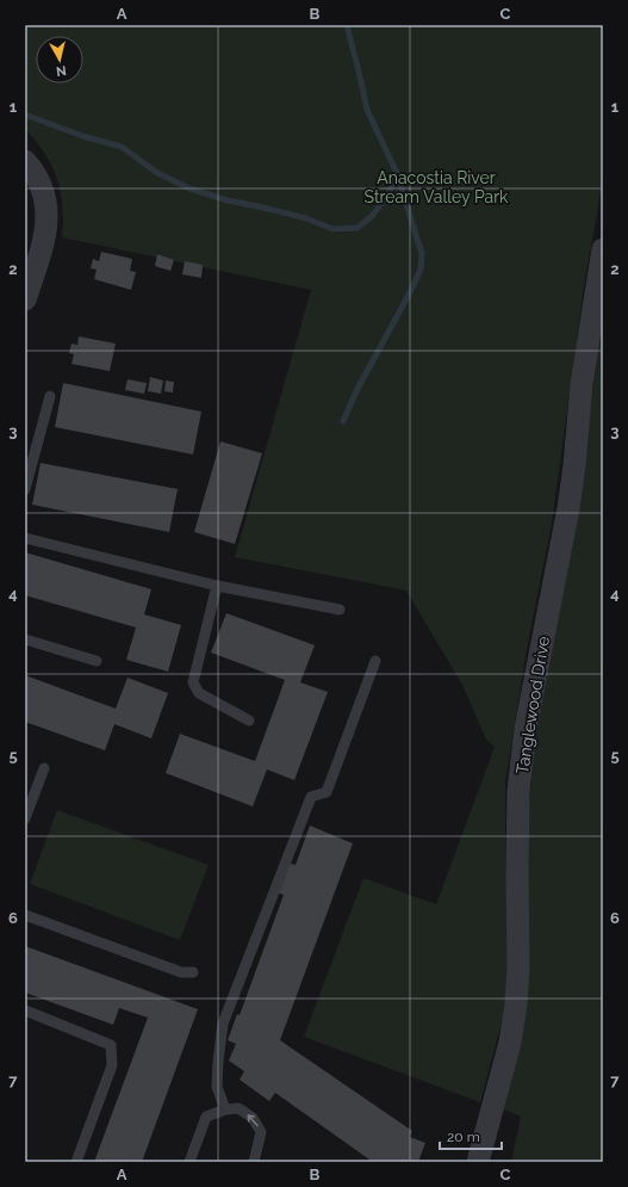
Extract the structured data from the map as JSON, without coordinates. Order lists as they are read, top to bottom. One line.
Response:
{"streets":{"street":["Tanglewood Drive"]},"parks":["Anacostia River Stream Valley Park"],"scale_bar":"20 m","north":"bottom","grid":{"columns":["A","B","C"],"rows":["1","2","3","4","5","6","7"]}}
